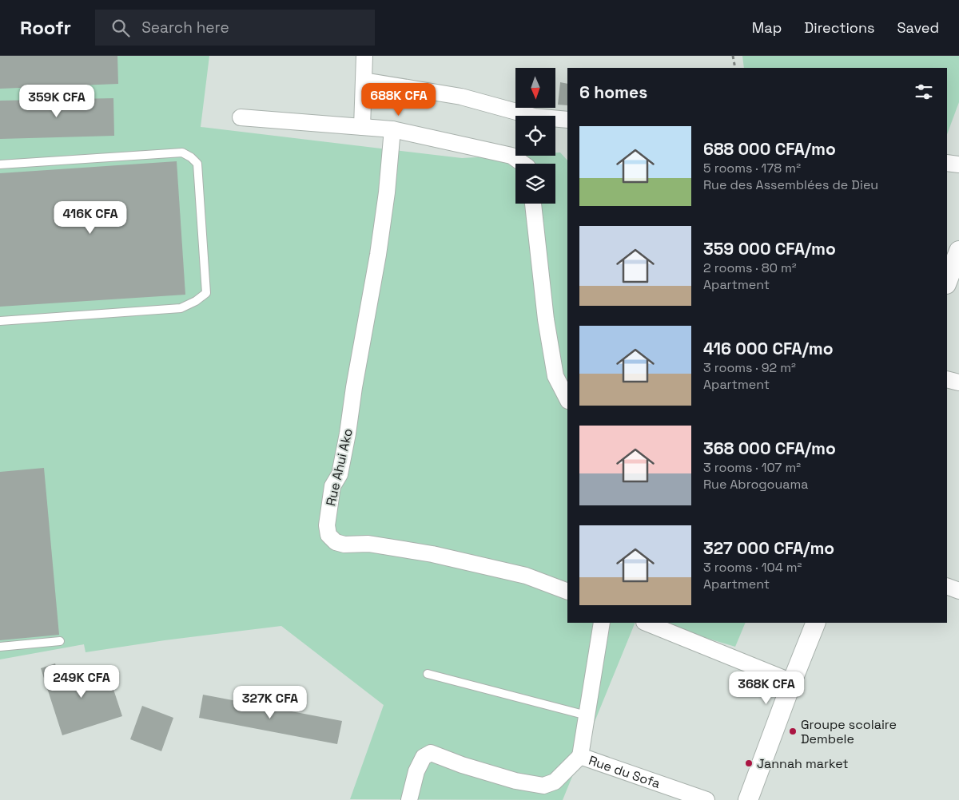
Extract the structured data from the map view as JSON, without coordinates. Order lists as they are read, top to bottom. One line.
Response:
{"streets":{"street":["Rue Ahui Ako","Rue du Sofa"]},"places":["Groupe scolaire Dembele","Jannah market"],"north":"bottom","page":{"header":"Roofr","search":"Search here","nav":["Map","Directions","Saved"],"heading":"6 homes","price":["688K CFA","359K CFA","416K CFA","249K CFA","368K CFA","327K CFA"],"list":[{"name":"688 000 CFA/mo","note":"5 rooms · 178 m² · Rue des Assemblées de Dieu"},{"name":"359 000 CFA/mo","note":"2 rooms · 80 m² · Apartment"},{"name":"416 000 CFA/mo","note":"3 rooms · 92 m² · Apartment"},{"name":"368 000 CFA/mo","note":"3 rooms · 107 m² · Rue Abrogouama"},{"name":"327 000 CFA/mo","note":"3 rooms · 104 m² · Apartment"}]}}
